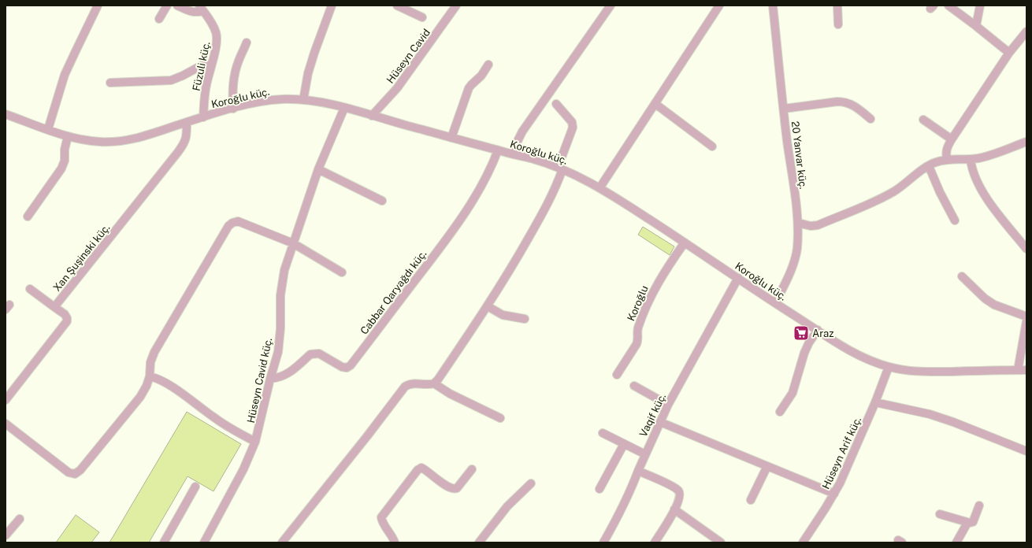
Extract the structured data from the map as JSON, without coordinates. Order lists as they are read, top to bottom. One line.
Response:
{"streets":{"street":["Hüseyn Cavid","Füzuli küç.","Koroğlu küç.","20 Yanvar küç.","Xan Şuşinski küç.","Cabbar Qaryağdı küç.","Koroğlu","Hüseyn Cavid küç.","Vaqif küç.","Hüseyn Arif küç."]},"crossings":[["Hüseyn Cavid","Koroğlu küç."],["Füzuli küç.","Koroğlu küç."],["Koroğlu küç.","20 Yanvar küç."],["Koroğlu küç.","Xan Şuşinski küç."],["Koroğlu küç.","Cabbar Qaryağdı küç."],["Koroğlu küç.","Koroğlu"],["Koroğlu küç.","Hüseyn Cavid küç."],["Koroğlu küç.","Vaqif küç."],["Koroğlu küç.","Hüseyn Arif küç."],["Cabbar Qaryağdı küç.","Hüseyn Cavid küç."]],"places":{"supermarket":["Araz"]}}
